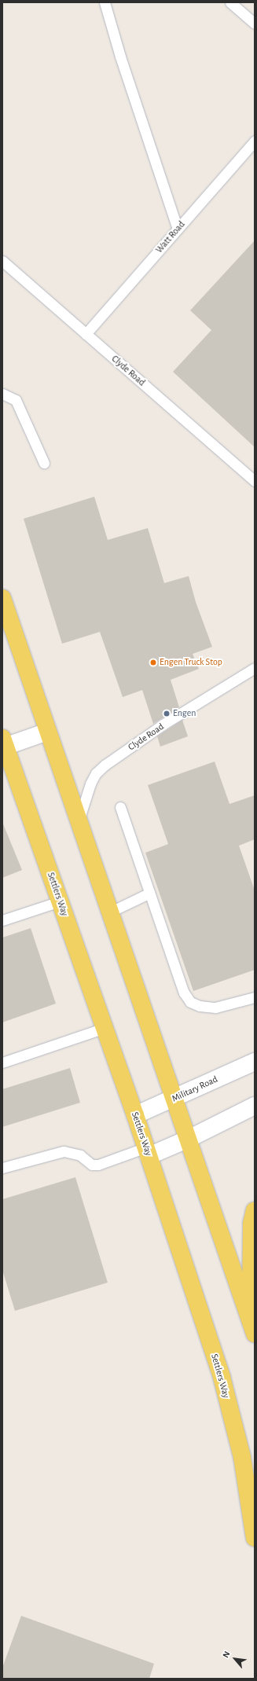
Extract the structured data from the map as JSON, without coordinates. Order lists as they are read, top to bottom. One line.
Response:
{"streets":{"main road":["Settlers Way"],"street":["Military Road"],"lane":["Watt Road","Clyde Road"]},"crossings":[["Watt Road","Clyde Road"],["Settlers Way","Military Road"]],"places":["Engen Truck Stop","Engen"],"north":"top left"}
